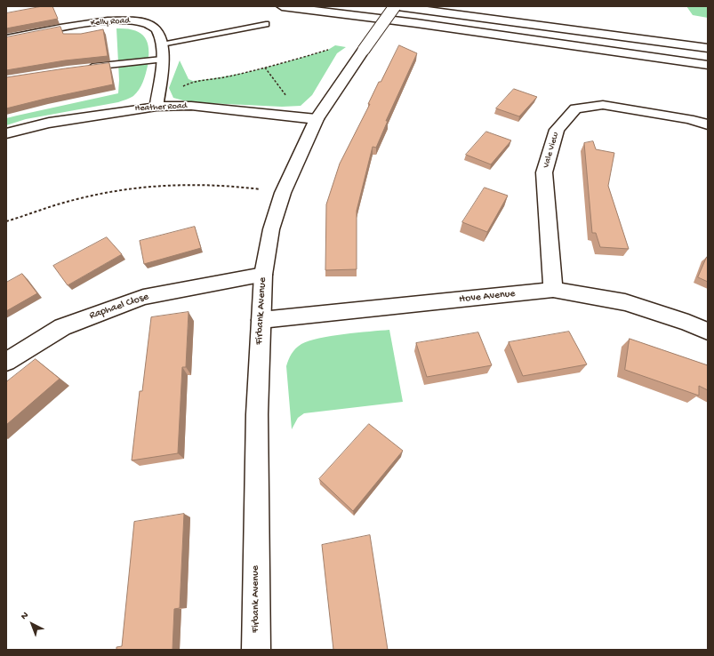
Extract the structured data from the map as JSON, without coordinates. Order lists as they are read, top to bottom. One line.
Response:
{"streets":{"main road":["Kelly Road","Heather Road","Vale View","Hove Avenue","Raphael Close","Firbank Avenue"]},"crossings":[["Kelly Road","Heather Road"],["Heather Road","Firbank Avenue"],["Vale View","Hove Avenue"],["Hove Avenue","Firbank Avenue"],["Raphael Close","Firbank Avenue"]],"north":"top left"}
